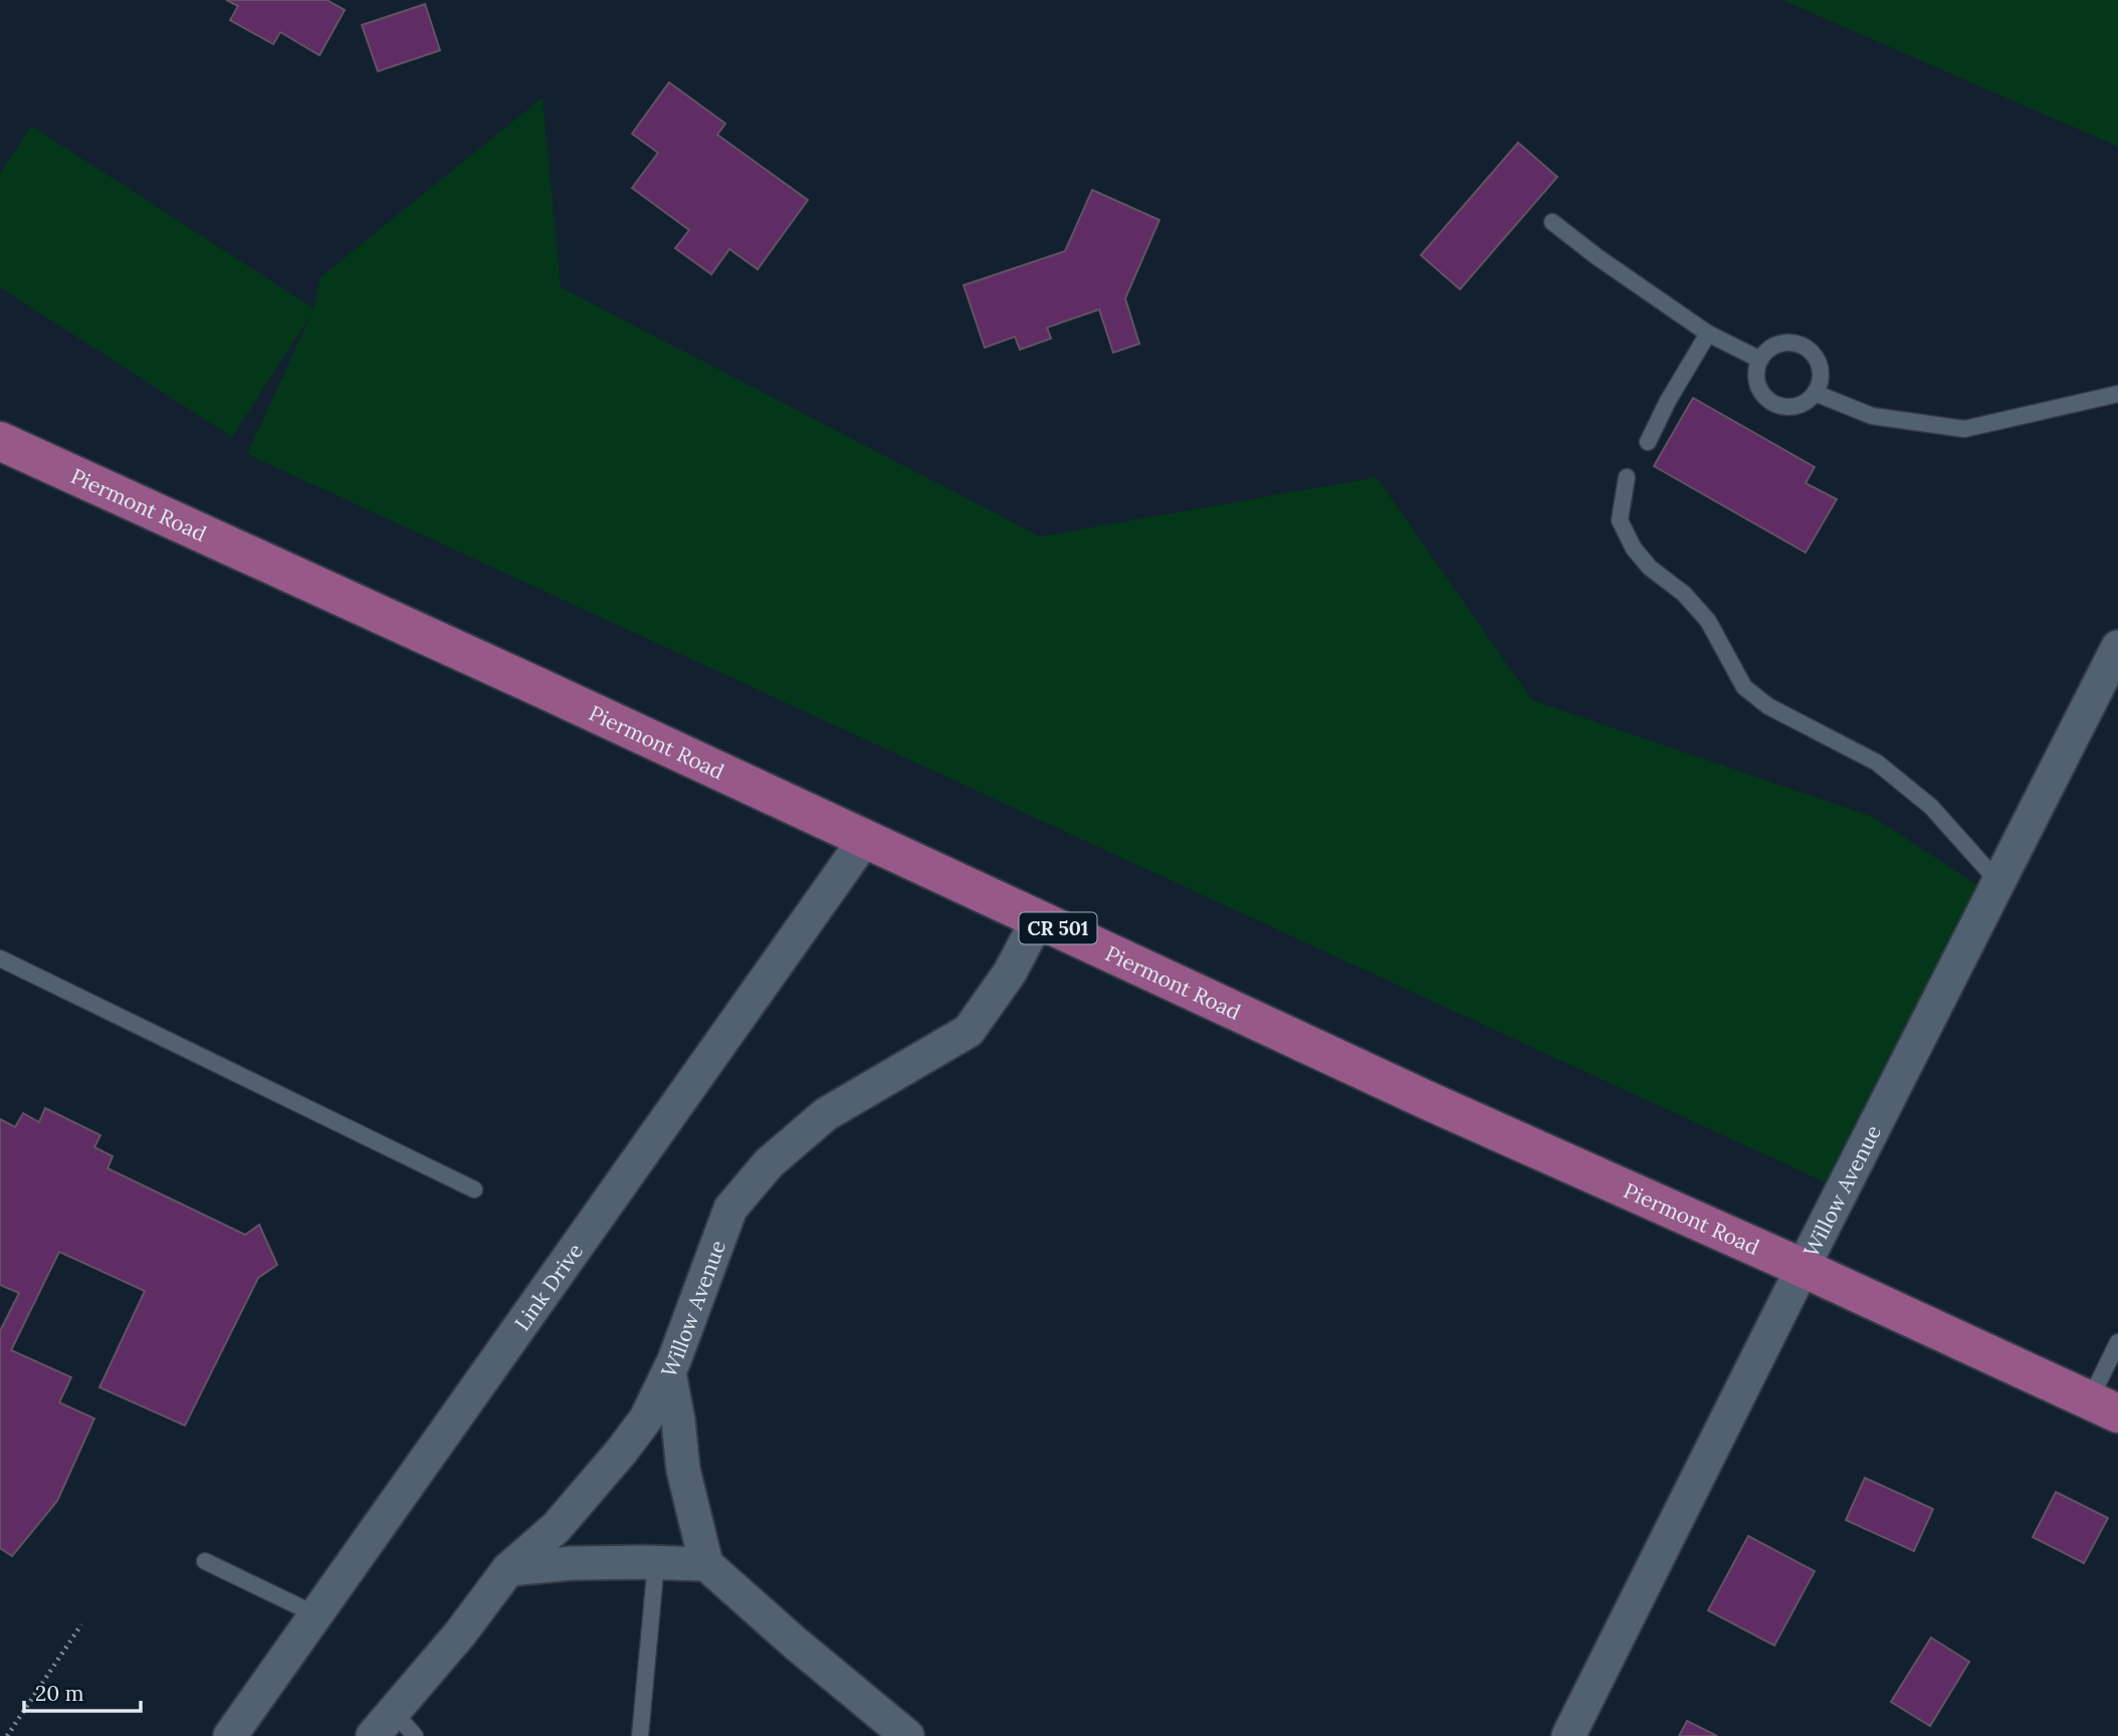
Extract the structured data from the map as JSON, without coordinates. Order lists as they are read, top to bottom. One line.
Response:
{"streets":{"main road":["Piermont Road","CR 501"],"street":["Willow Avenue","Link Drive"]},"crossings":[["Piermont Road","Willow Avenue"],["Piermont Road","Link Drive"]],"scale_bar":"20 m"}
